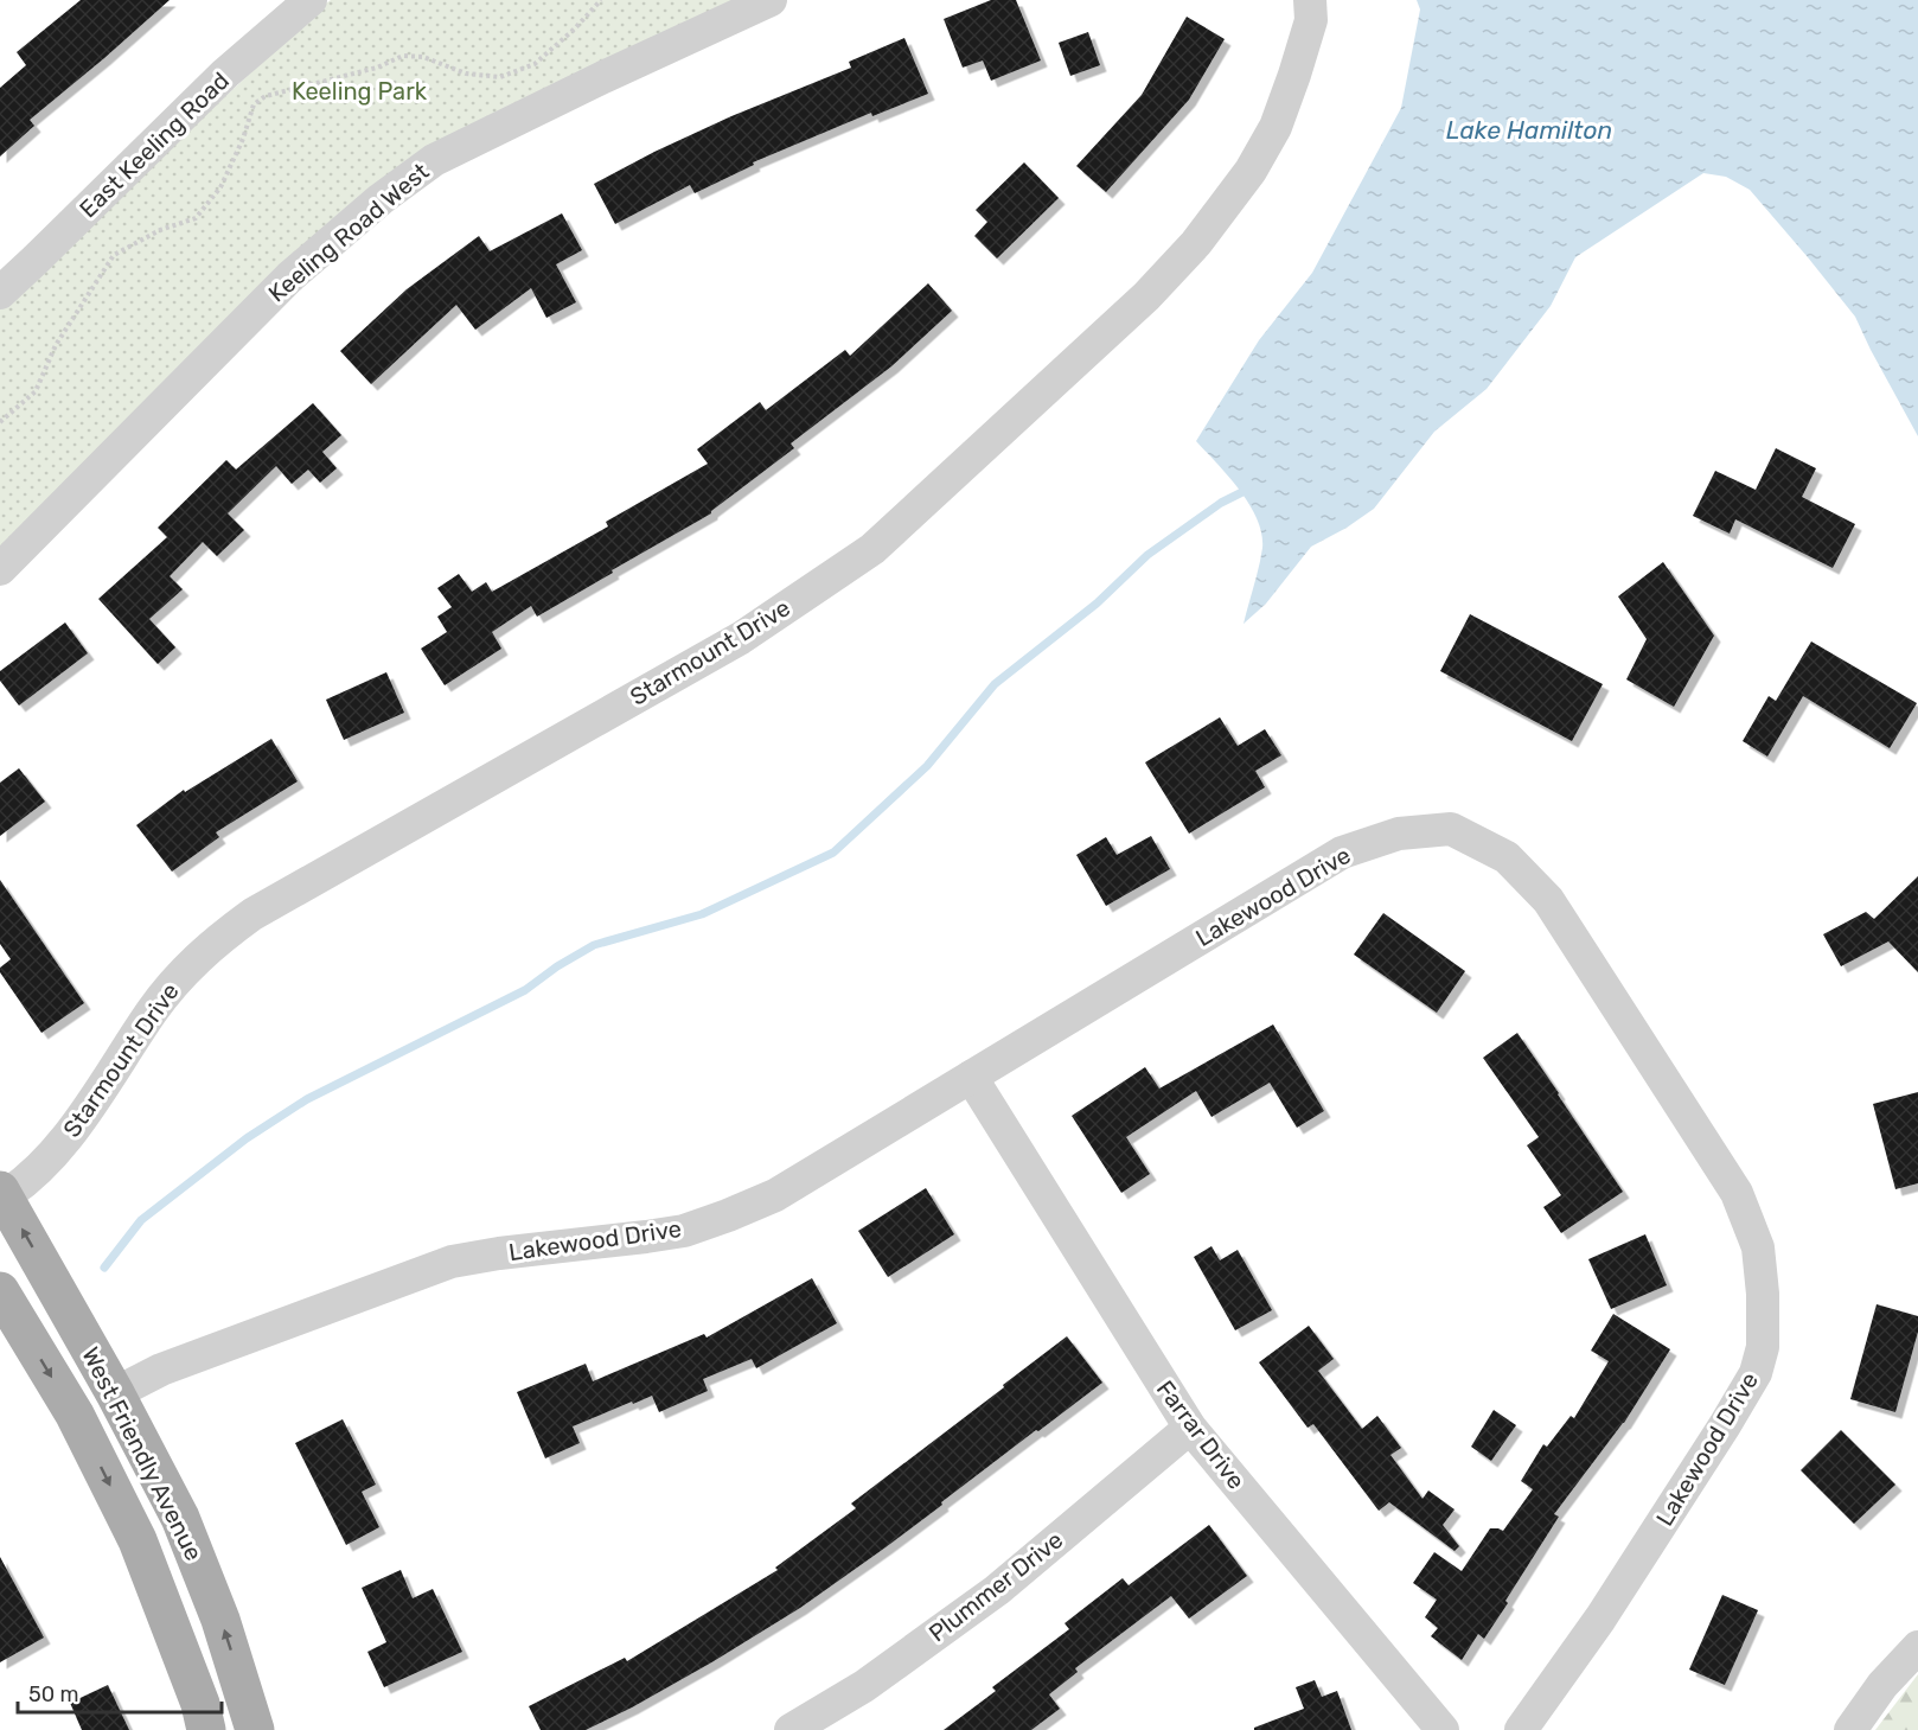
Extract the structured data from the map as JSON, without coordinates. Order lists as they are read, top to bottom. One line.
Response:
{"streets":{"main road":["West Friendly Avenue"],"street":["East Keeling Road","Keeling Road West","Starmount Drive","Lakewood Drive","Farrar Drive","Plummer Drive"]},"crossings":[["Starmount Drive","West Friendly Avenue"],["Lakewood Drive","Farrar Drive"],["Lakewood Drive","West Friendly Avenue"],["Farrar Drive","Plummer Drive"]],"water":["Lake Hamilton"],"parks":["Keeling Park"],"scale_bar":"50 m"}
